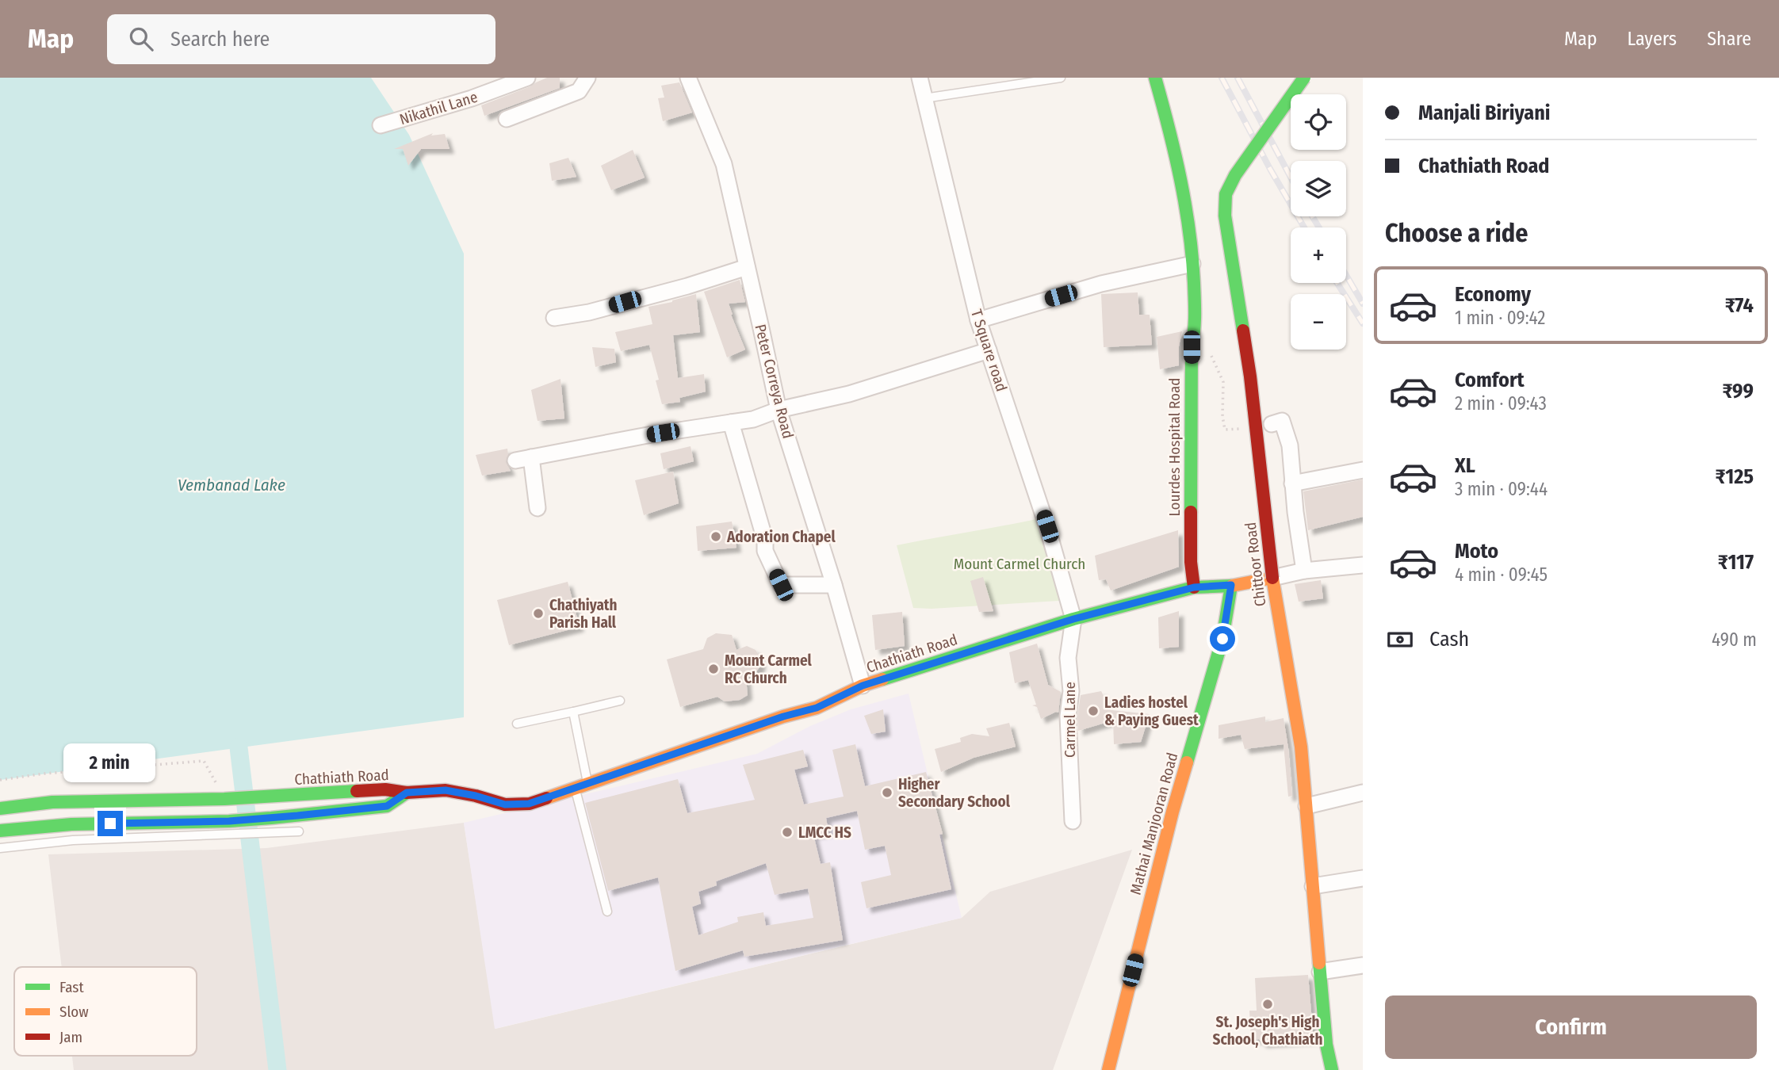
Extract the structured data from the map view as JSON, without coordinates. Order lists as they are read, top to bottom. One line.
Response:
{"streets":{"main road":["Lourdes Hospital Road","Chittoor Road","Chathiath Road","Mathai Manjooran Road"],"street":["Nikathil Lane","T Square road","Peter Correya Road","Carmel Lane"]},"crossings":[["T Square road","Chathiath Road"],["T Square road","Carmel Lane"],["Peter Correya Road","Chathiath Road"],["Lourdes Hospital Road","Chathiath Road"],["Chittoor Road","Chathiath Road"],["Chathiath Road","Carmel Lane"],["Chathiath Road","Mathai Manjooran Road"]],"water":["Vembanad Lake"],"parks":["Mount Carmel Church"],"places":["Adoration Chapel","Chathiyath Parish Hall","Mount Carmel RC Church","Ladies hostel & Paying Guest","Higher Secondary School","LMCC HS","St. Joseph's High School, Chathiath"],"legend":["Fast","Slow","Jam"],"page":{"header":"Map","search":"Search here","nav":["Map","Layers","Share"],"banner":["Manjali Biriyani","Chathiath Road"],"map_buttons":["+","−"],"heading":"Choose a ride","list":[{"name":"Economy","note":"1 min · 09:42","value":"₹74"},{"name":"Comfort","note":"2 min · 09:43","value":"₹99"},{"name":"XL","note":"3 min · 09:44","value":"₹125"},{"name":"Moto","note":"4 min · 09:45","value":"₹117"}],"pay":["Cash","490 m"],"bubble":"2 min","buttons":"Confirm"}}
